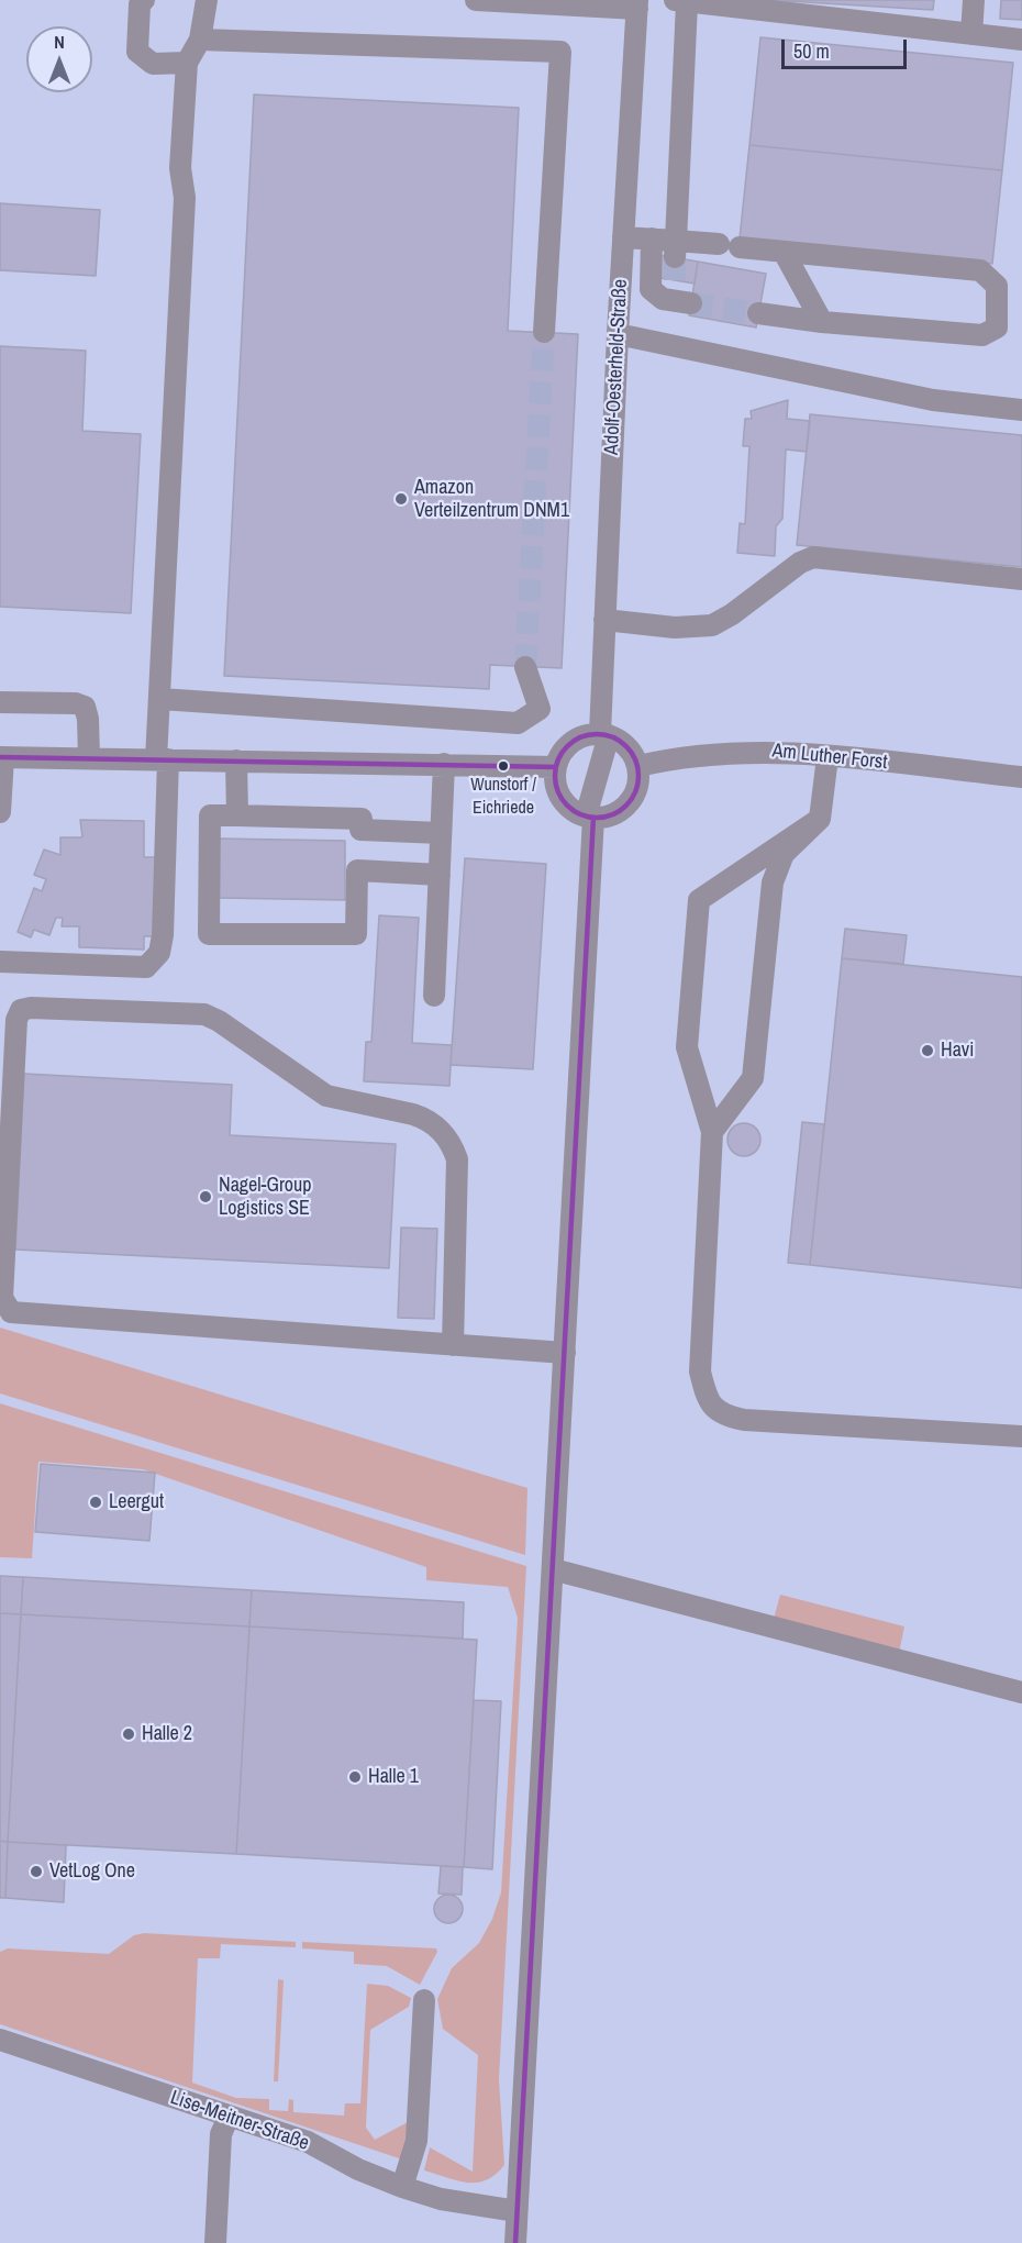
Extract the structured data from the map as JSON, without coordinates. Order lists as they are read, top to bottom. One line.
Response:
{"streets":{"street":["Adolf-Oesterheld-Straße","Am Luther Forst","Lise-Meitner-Straße"]},"places":["Amazon Verteilzentrum DNM1","Wunstorf / Eichriede","Havi","Nagel-Group Logistics SE","Leergut","Halle 2","Halle 1","VetLog One"],"scale_bar":"50 m","north":"top"}
